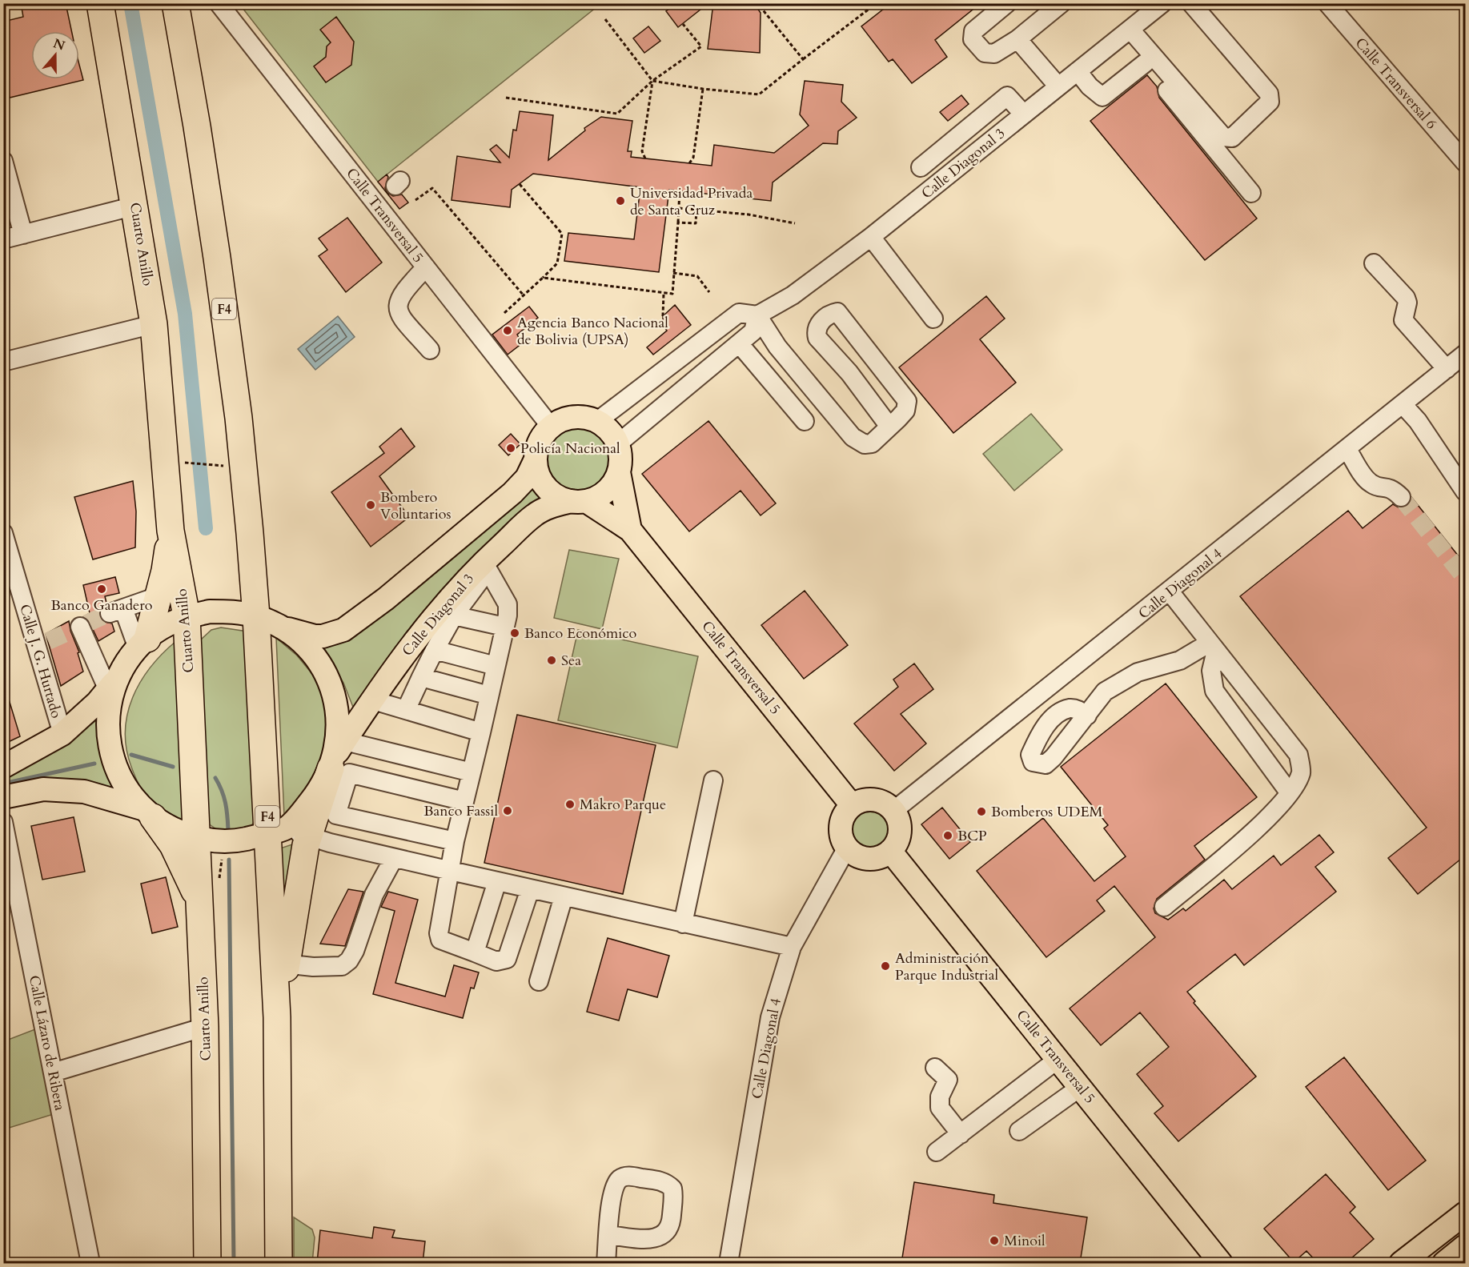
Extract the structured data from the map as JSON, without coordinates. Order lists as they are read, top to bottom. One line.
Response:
{"streets":{"highway":["Cuarto Anillo","F4"],"main road":["Calle Diagonal 3","Calle Transversal 5"],"street":["Calle Transversal 6","Calle Diagonal 4","Calle J. G. Hurtado","Calle Lázaro de Ribera"]},"crossings":[["Calle Diagonal 3","Calle Transversal 5"],["Calle Transversal 5","Calle Diagonal 4"]],"places":["Universidad Privada de Santa Cruz","Agencia Banco Nacional de Bolivia (UPSA)","Policía Nacional","Bombero Voluntarios","Banco Ganadero","Banco Económico","Sea","Makro Parque","Banco Fassil","Bomberos UDEM","BCP","Administración Parque Industrial","Minoil"],"north":"top"}
